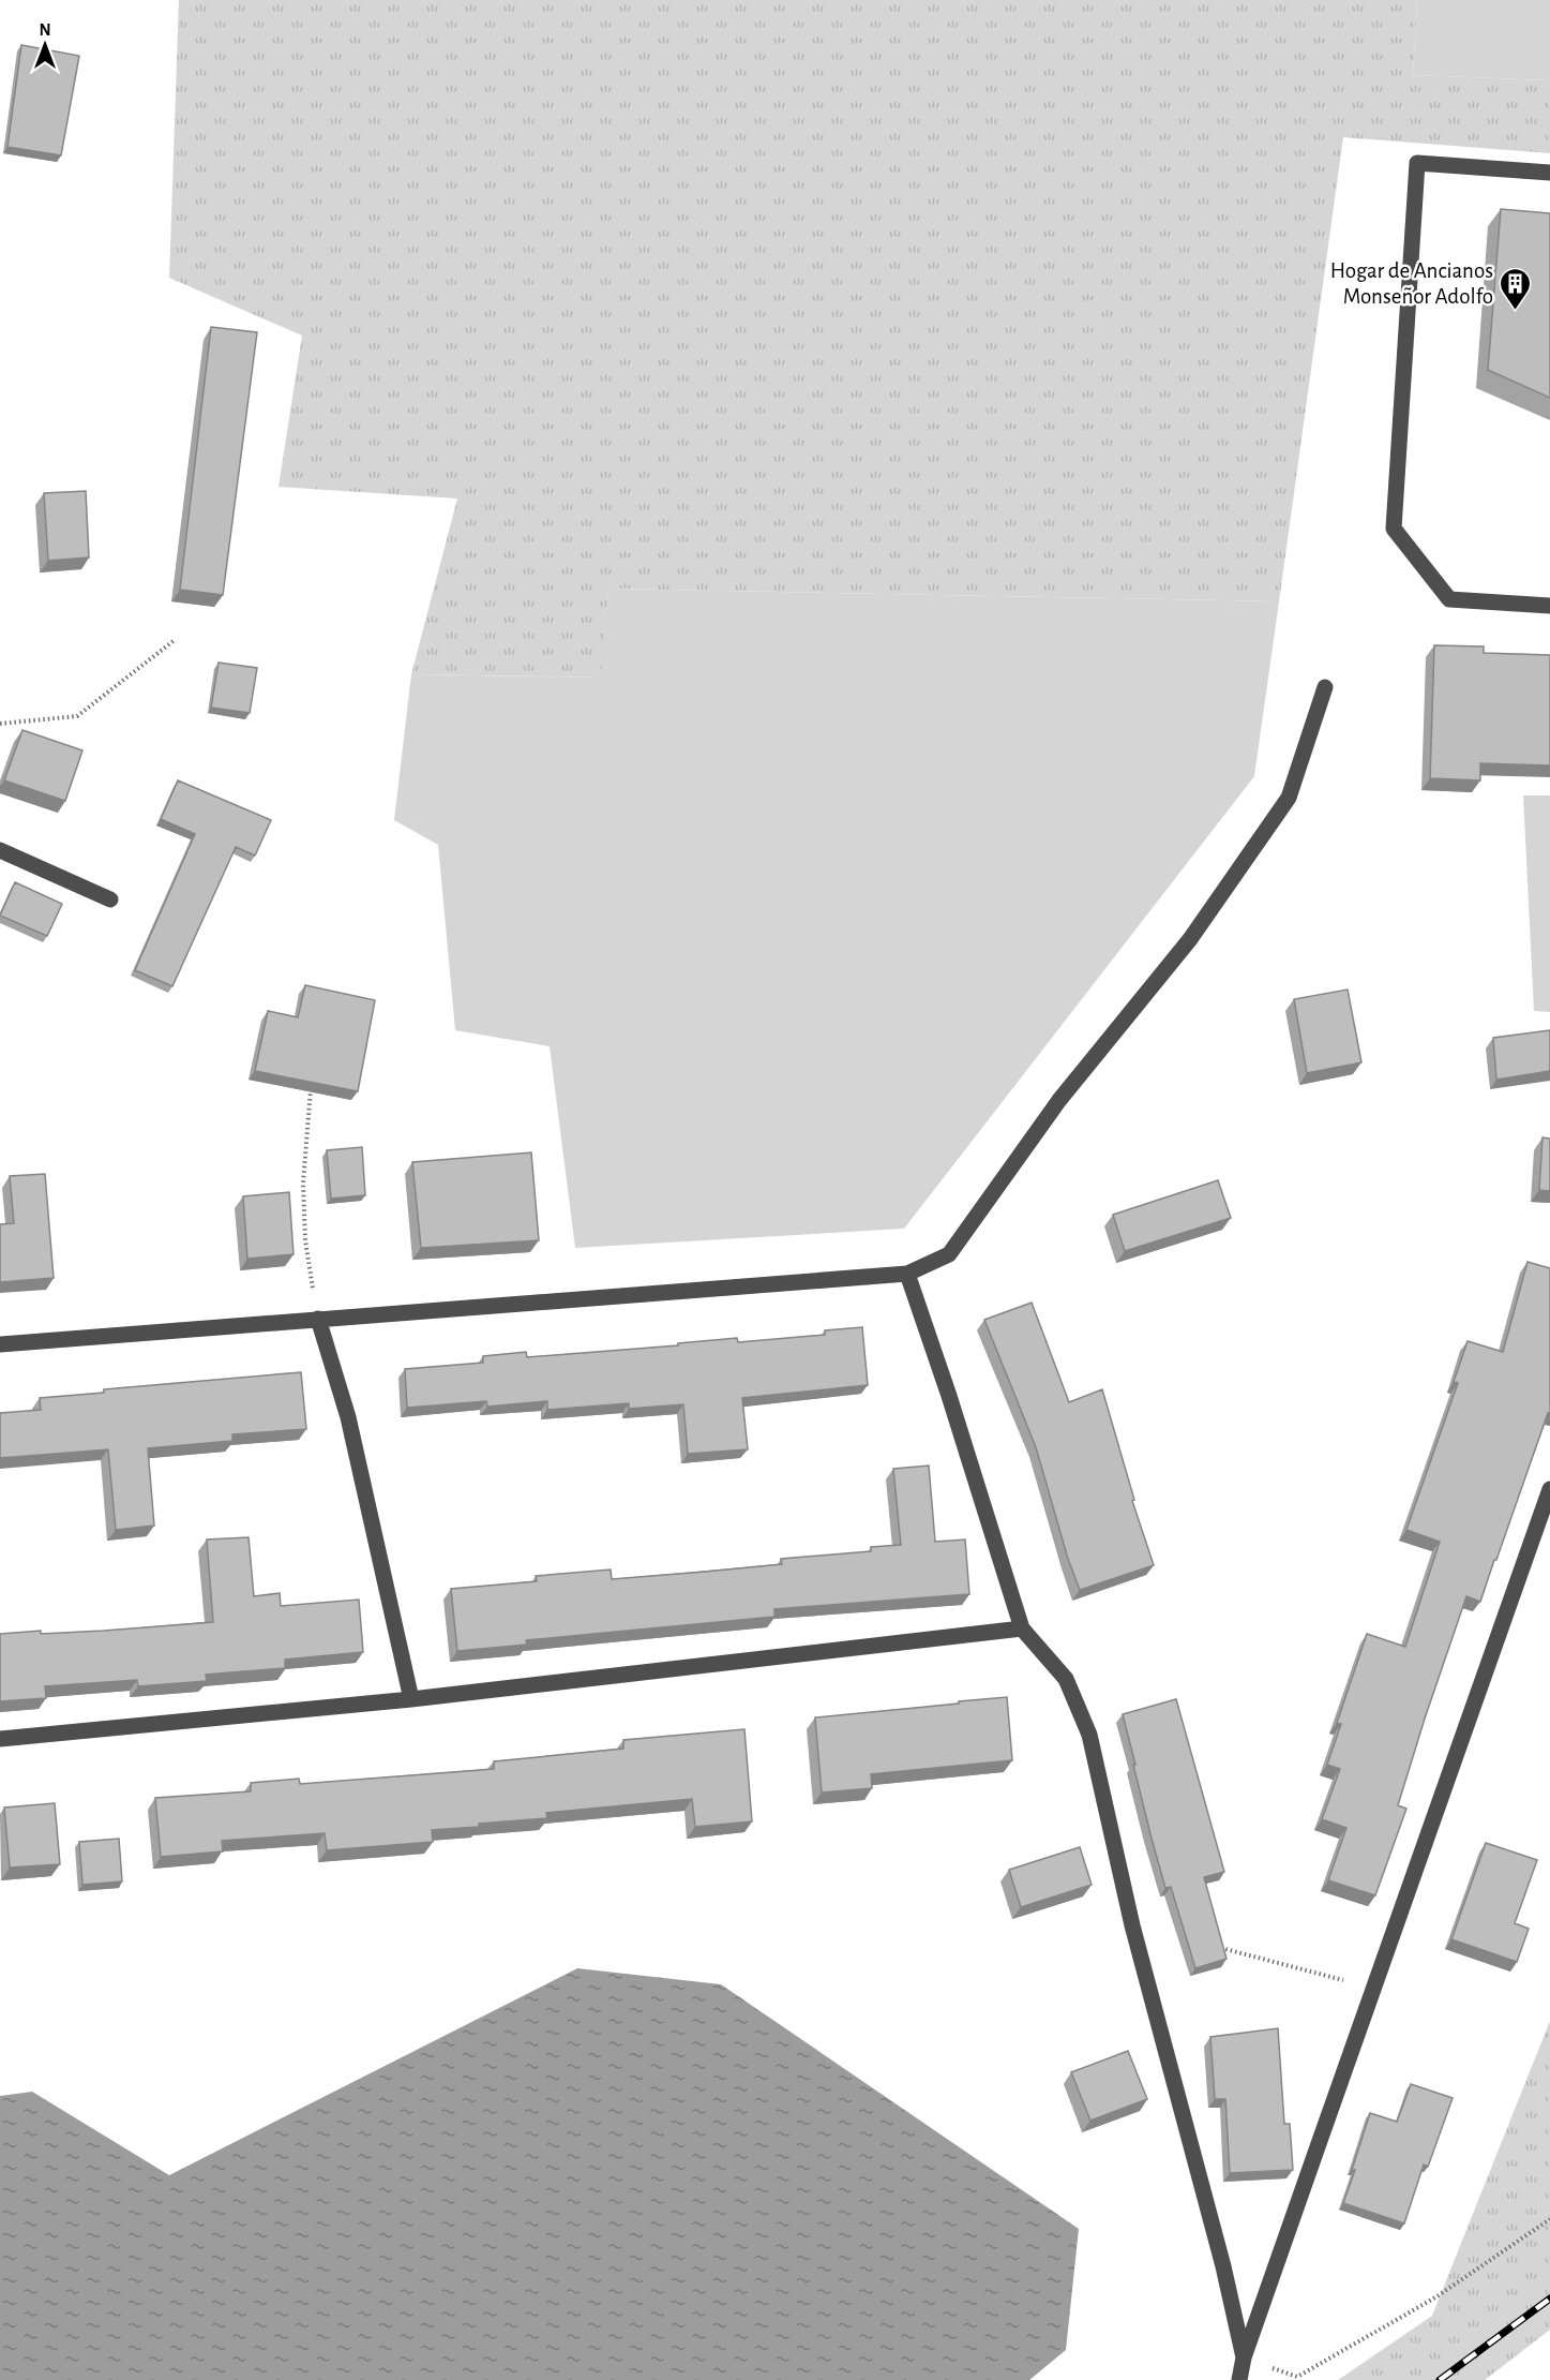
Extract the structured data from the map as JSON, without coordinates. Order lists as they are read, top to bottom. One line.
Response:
{"places":{"building":["Hogar de Ancianos Monseñor Adolfo"]},"north":"top"}
